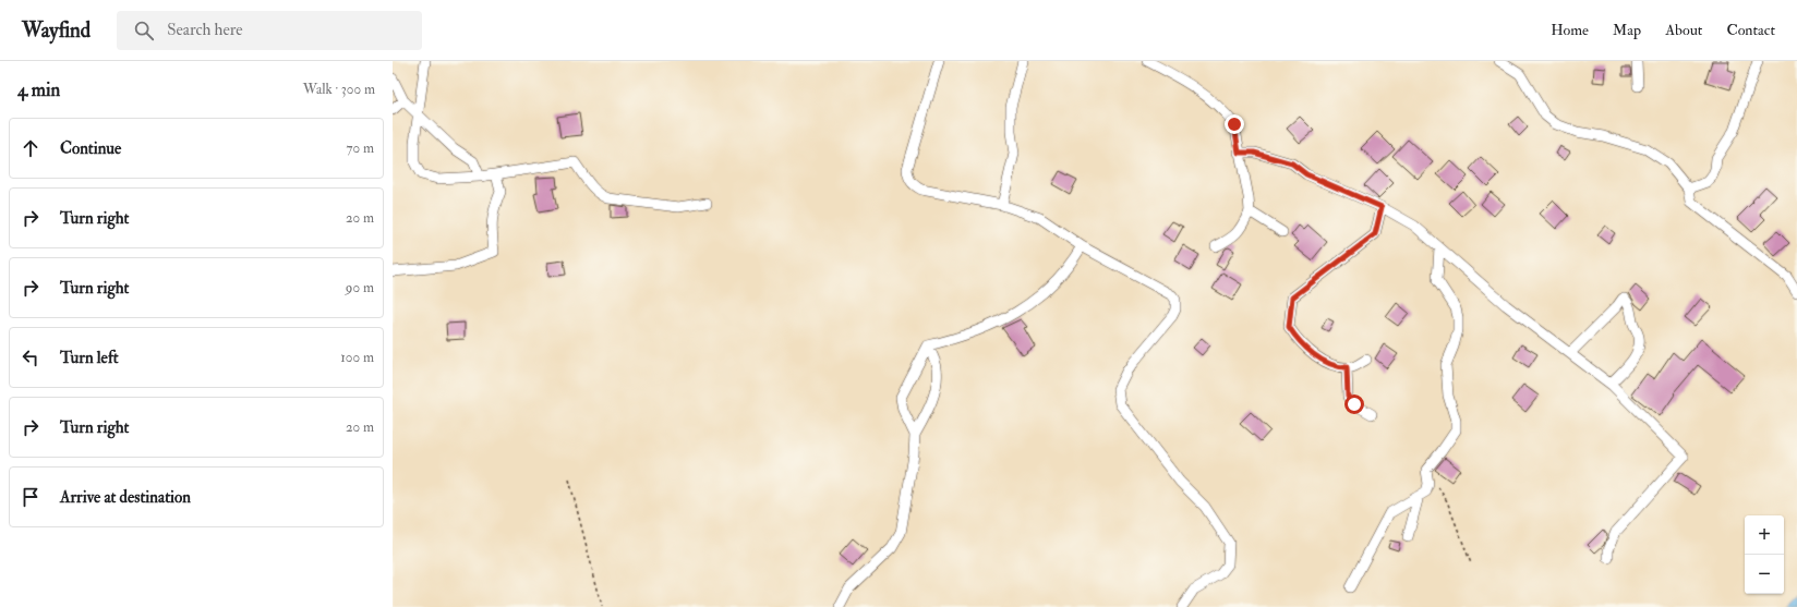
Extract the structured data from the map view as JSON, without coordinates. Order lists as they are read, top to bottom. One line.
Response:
{"page":{"header":"Wayfind","search":"Search here","nav":["Home","Map","About","Contact"],"heading":["4 min","Walk · 300 m"],"list":[["Continue","70 m"],["Turn right","20 m"],["Turn right","90 m"],["Turn left","100 m"],["Turn right","20 m"],"Arrive at destination"],"map_buttons":["+","−"]}}
